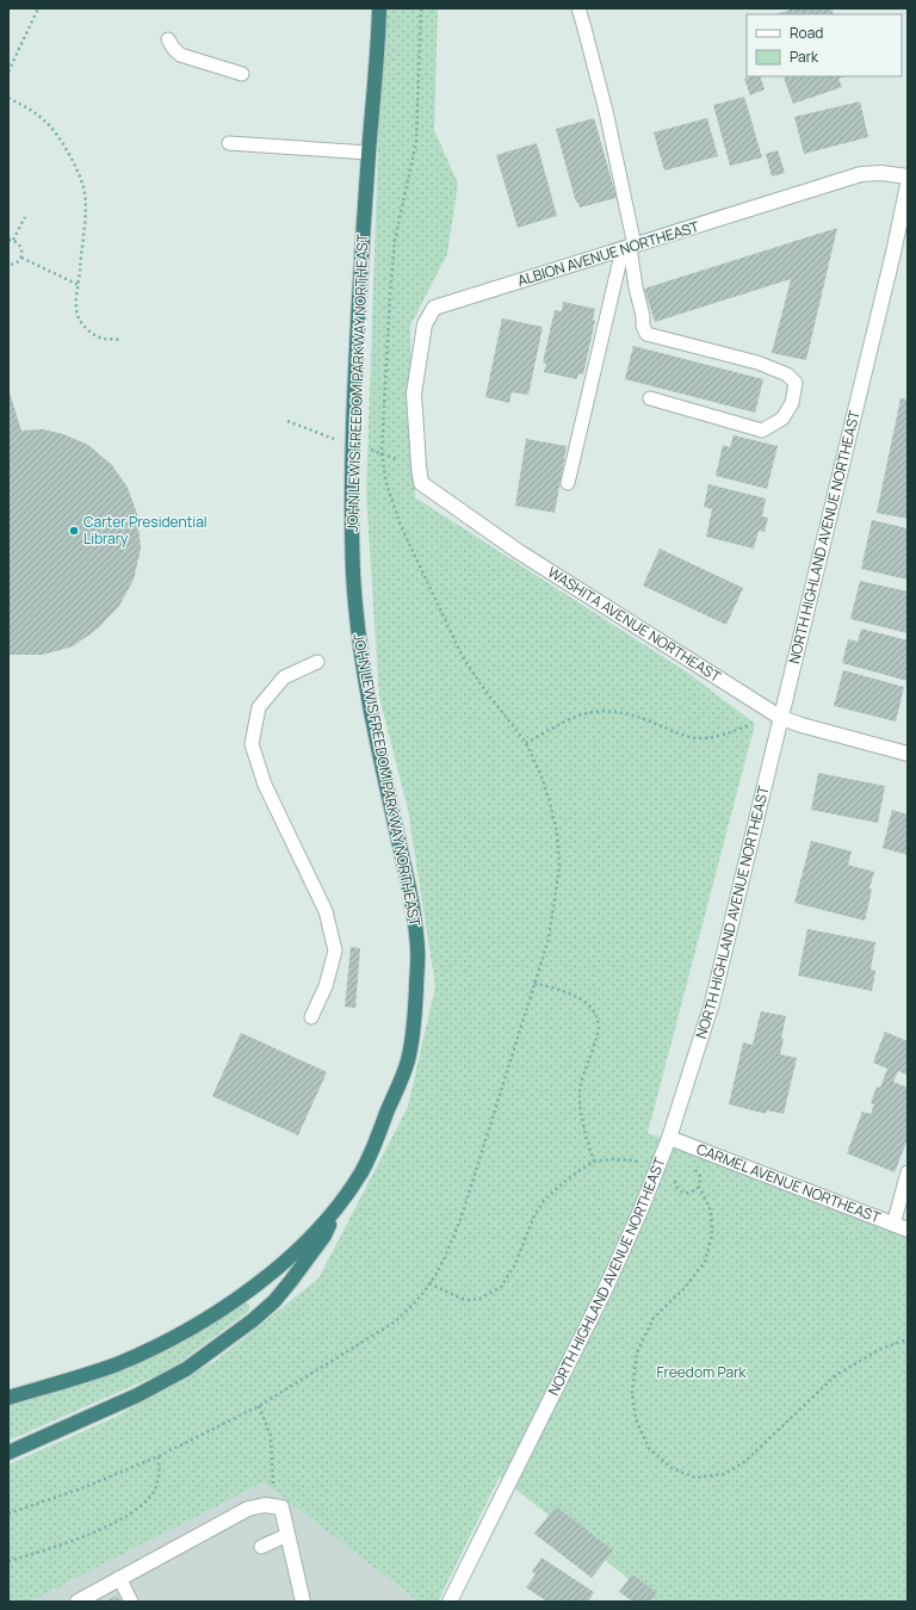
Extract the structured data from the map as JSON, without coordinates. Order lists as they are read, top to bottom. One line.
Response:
{"streets":{"highway":["JOHN LEWIS FREEDOM PARKWAY NORTHEAST"],"street":["ALBION AVENUE NORTHEAST","NORTH HIGHLAND AVENUE NORTHEAST","WASHITA AVENUE NORTHEAST","CARMEL AVENUE NORTHEAST"]},"crossings":[["ALBION AVENUE NORTHEAST","WASHITA AVENUE NORTHEAST"],["NORTH HIGHLAND AVENUE NORTHEAST","WASHITA AVENUE NORTHEAST"],["NORTH HIGHLAND AVENUE NORTHEAST","CARMEL AVENUE NORTHEAST"]],"parks":["Freedom Park"],"places":["Carter Presidential Library"],"legend":["Road","Park"]}
